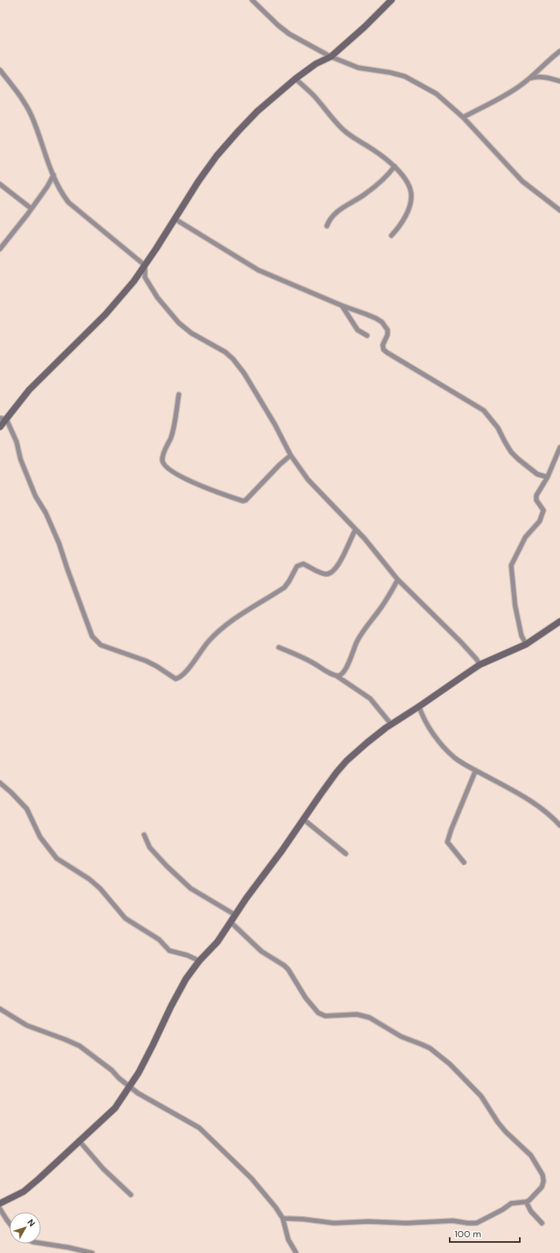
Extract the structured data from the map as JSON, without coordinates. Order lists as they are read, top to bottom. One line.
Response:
{"scale_bar":"100 m","north":"top right"}
